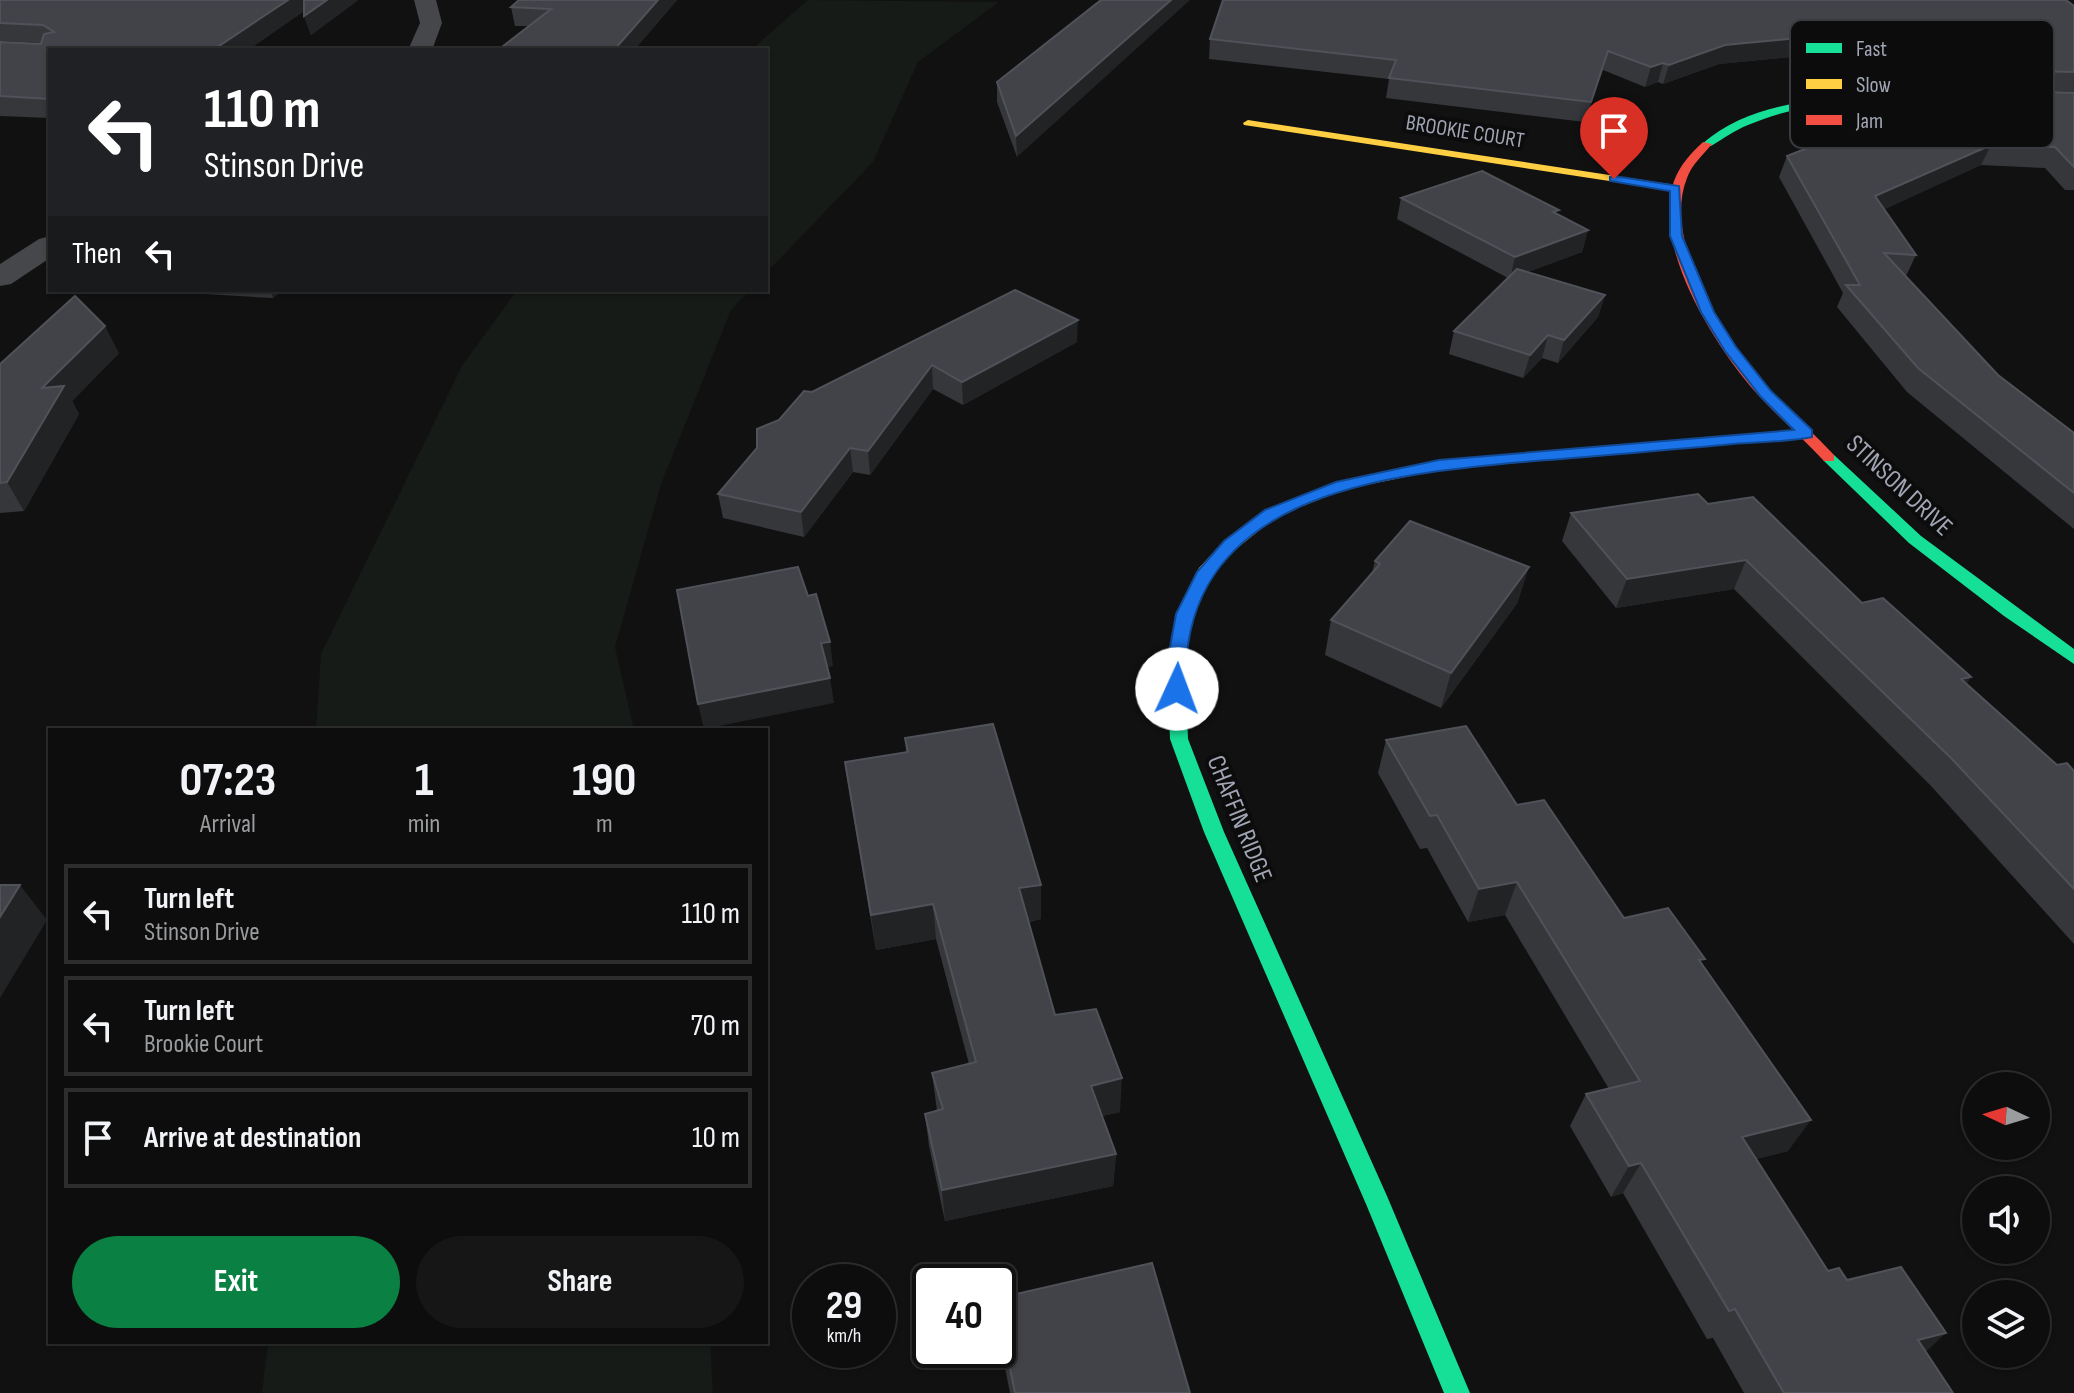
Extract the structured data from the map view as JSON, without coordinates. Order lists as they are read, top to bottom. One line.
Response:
{"streets":{"street":["BROOKIE COURT","STINSON DRIVE","CHAFFIN RIDGE"]},"crossings":[["BROOKIE COURT","STINSON DRIVE"],["STINSON DRIVE","CHAFFIN RIDGE"]],"legend":["Fast","Slow","Jam"],"north":"left","page":{"turn":["110 m","Stinson Drive"],"then":"Then","eta":["07:23","Arrival","1","min","190","m"],"list":[{"name":"Turn left","note":"Stinson Drive","value":"110 m"},{"name":"Turn left","note":"Brookie Court","value":"70 m"},{"name":"Arrive at destination","value":"10 m"}],"buttons":["Exit","Share"],"speed":"29 km/h","limit":"40"}}
